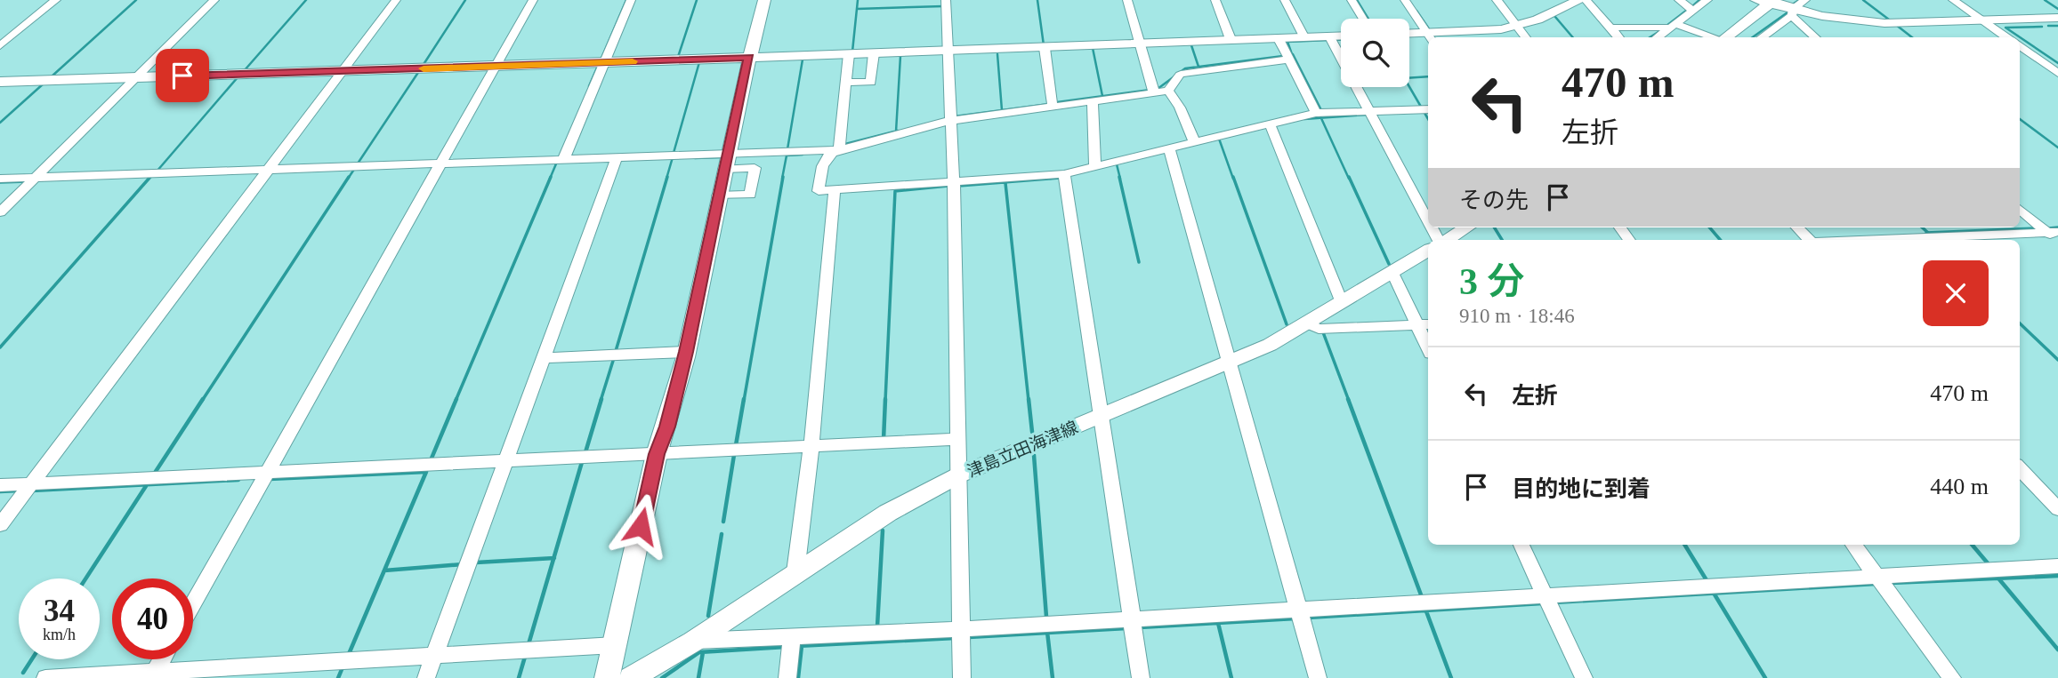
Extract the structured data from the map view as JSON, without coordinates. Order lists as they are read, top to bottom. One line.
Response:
{"streets":{"street":["津島立田海津線"]},"page":{"turn":["470 m","左折"],"then":"その先","heading":["3 分","910 m · 18:46"],"list":[{"name":"左折","value":"470 m"},{"name":"目的地に到着","value":"440 m"}],"speed":"34 km/h","limit":"40"}}
